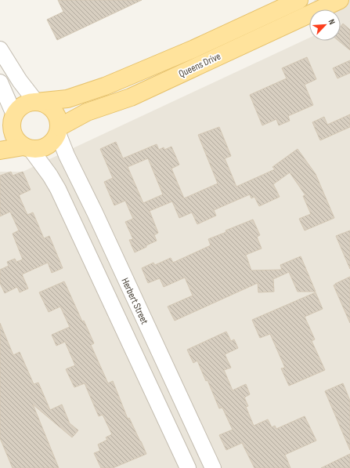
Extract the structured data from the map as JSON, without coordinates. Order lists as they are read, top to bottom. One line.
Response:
{"streets":{"main road":["Queens Drive","Herbert Street"]},"crossings":[["Queens Drive","Herbert Street"]],"north":"top right"}
